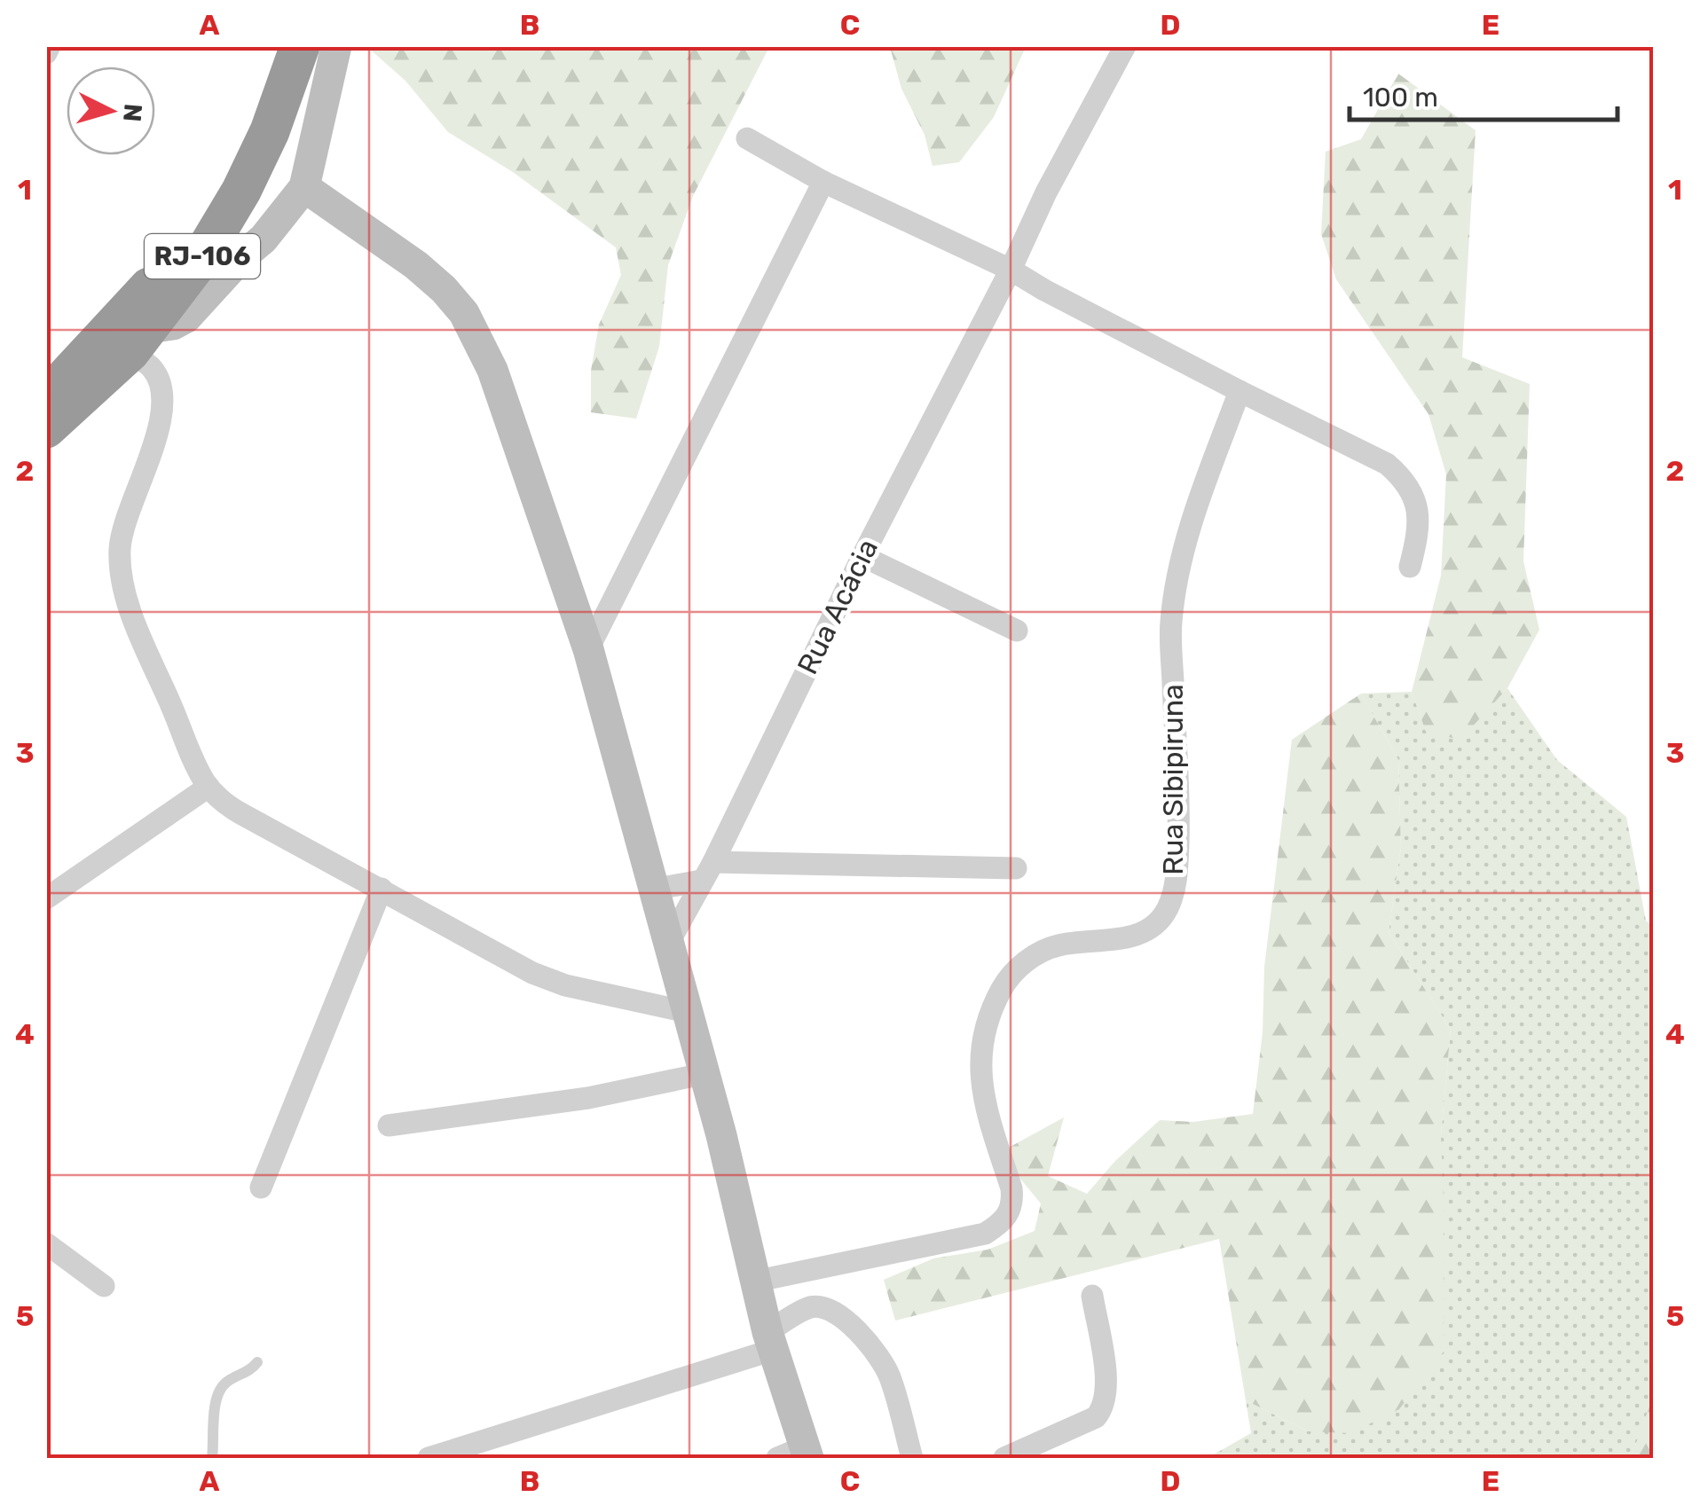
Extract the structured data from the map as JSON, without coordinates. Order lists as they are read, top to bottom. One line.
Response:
{"streets":{"highway":["RJ-106"],"street":["Rua Acácia","Rua Sibipiruna"]},"scale_bar":"100 m","north":"right","grid":{"columns":["A","B","C","D","E"],"rows":["1","2","3","4","5"]}}
